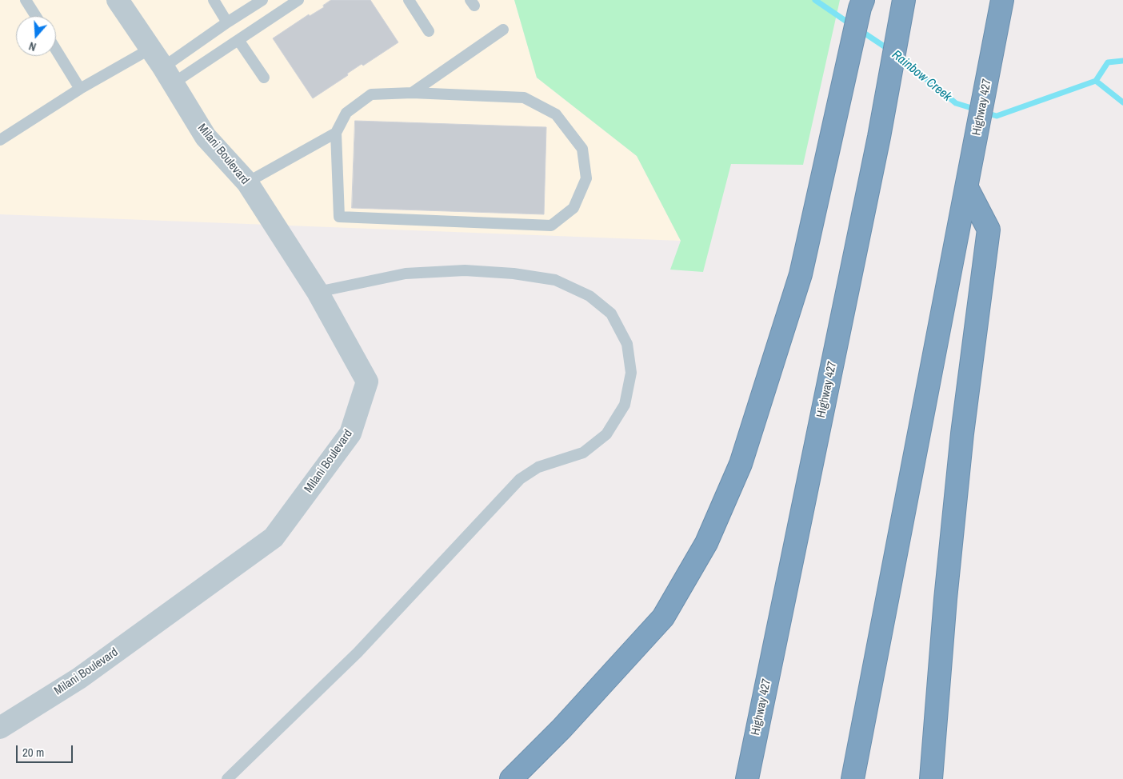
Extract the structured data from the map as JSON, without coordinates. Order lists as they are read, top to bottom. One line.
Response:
{"streets":{"highway":["Highway 427"],"street":["Milani Boulevard"]},"water":["Rainbow Creek"],"scale_bar":"20 m","north":"bottom"}
